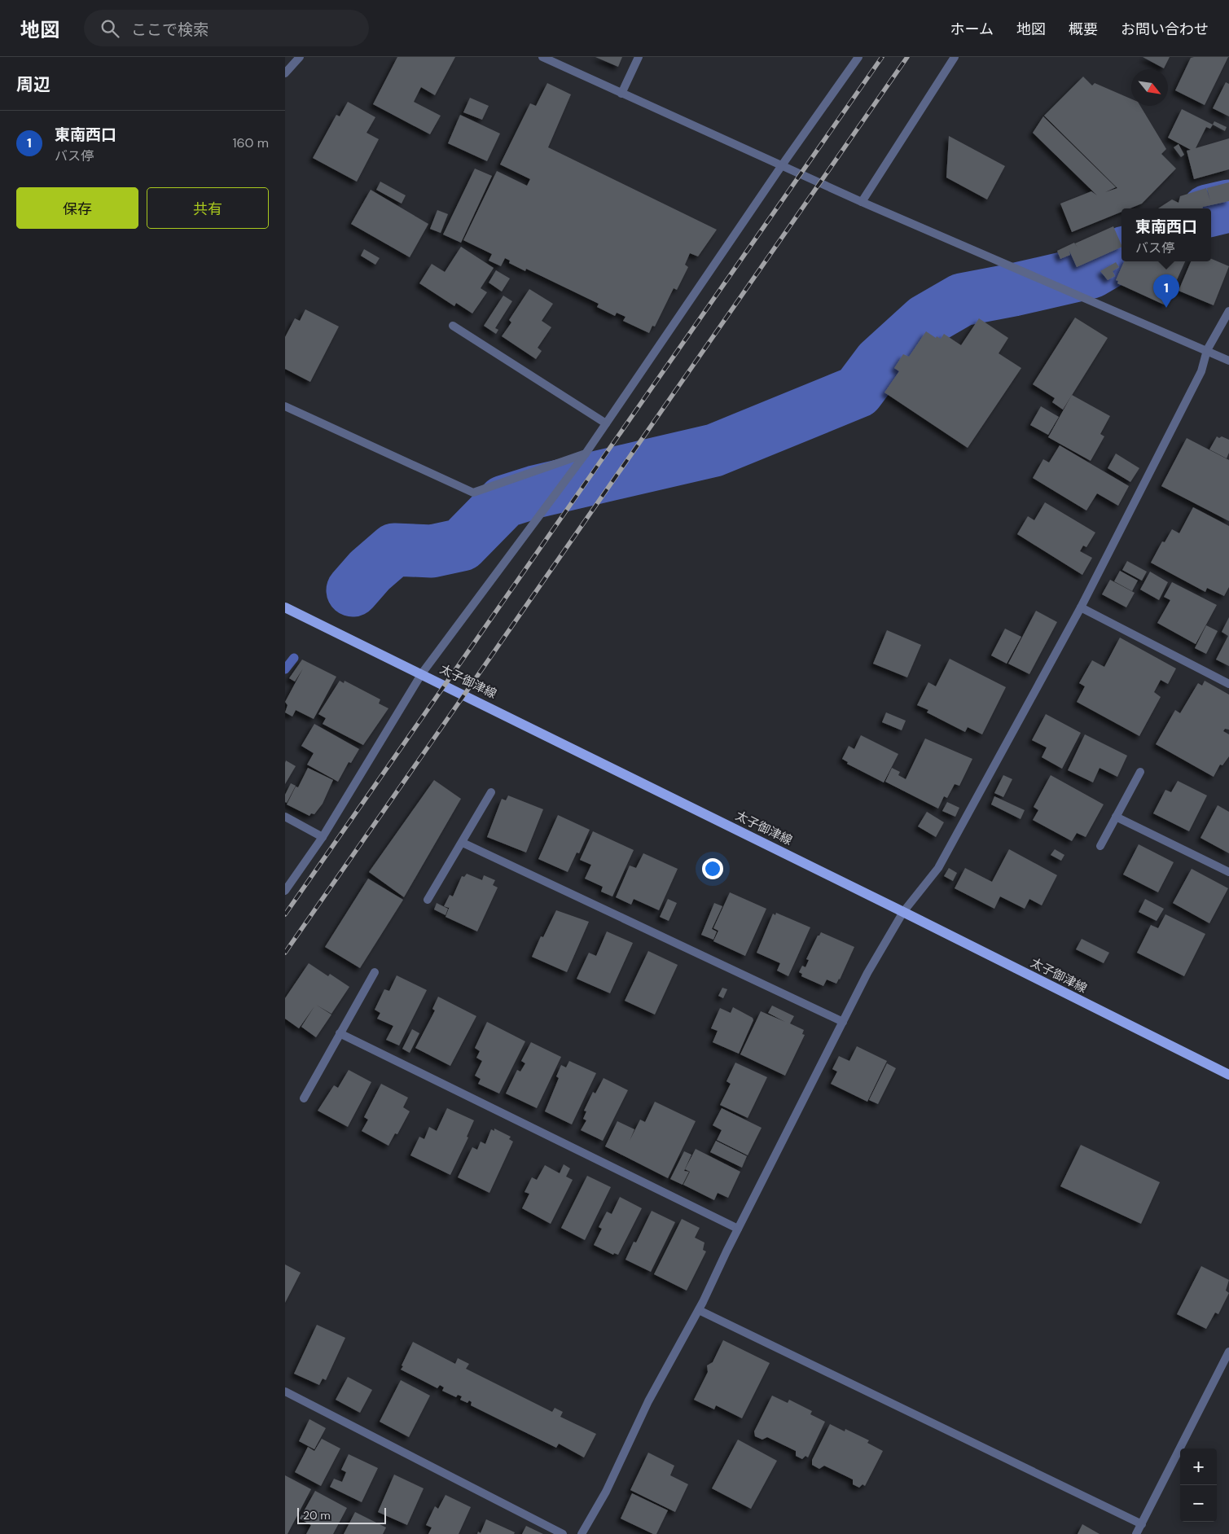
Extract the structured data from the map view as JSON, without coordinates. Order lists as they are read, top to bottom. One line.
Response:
{"streets":{"main road":["太子御津線"]},"scale_bar":"20 m","north":"bottom right","page":{"header":"地図","search":"ここで検索","nav":["ホーム","地図","概要","お問い合わせ"],"heading":"周辺","list":[{"mark":"1","name":"東南西口","note":"バス停","value":"160 m"}],"buttons":["保存","共有"],"popup":["東南西口","バス停"],"pins":"1","map_buttons":["+","−"],"scale":"20 m"}}
